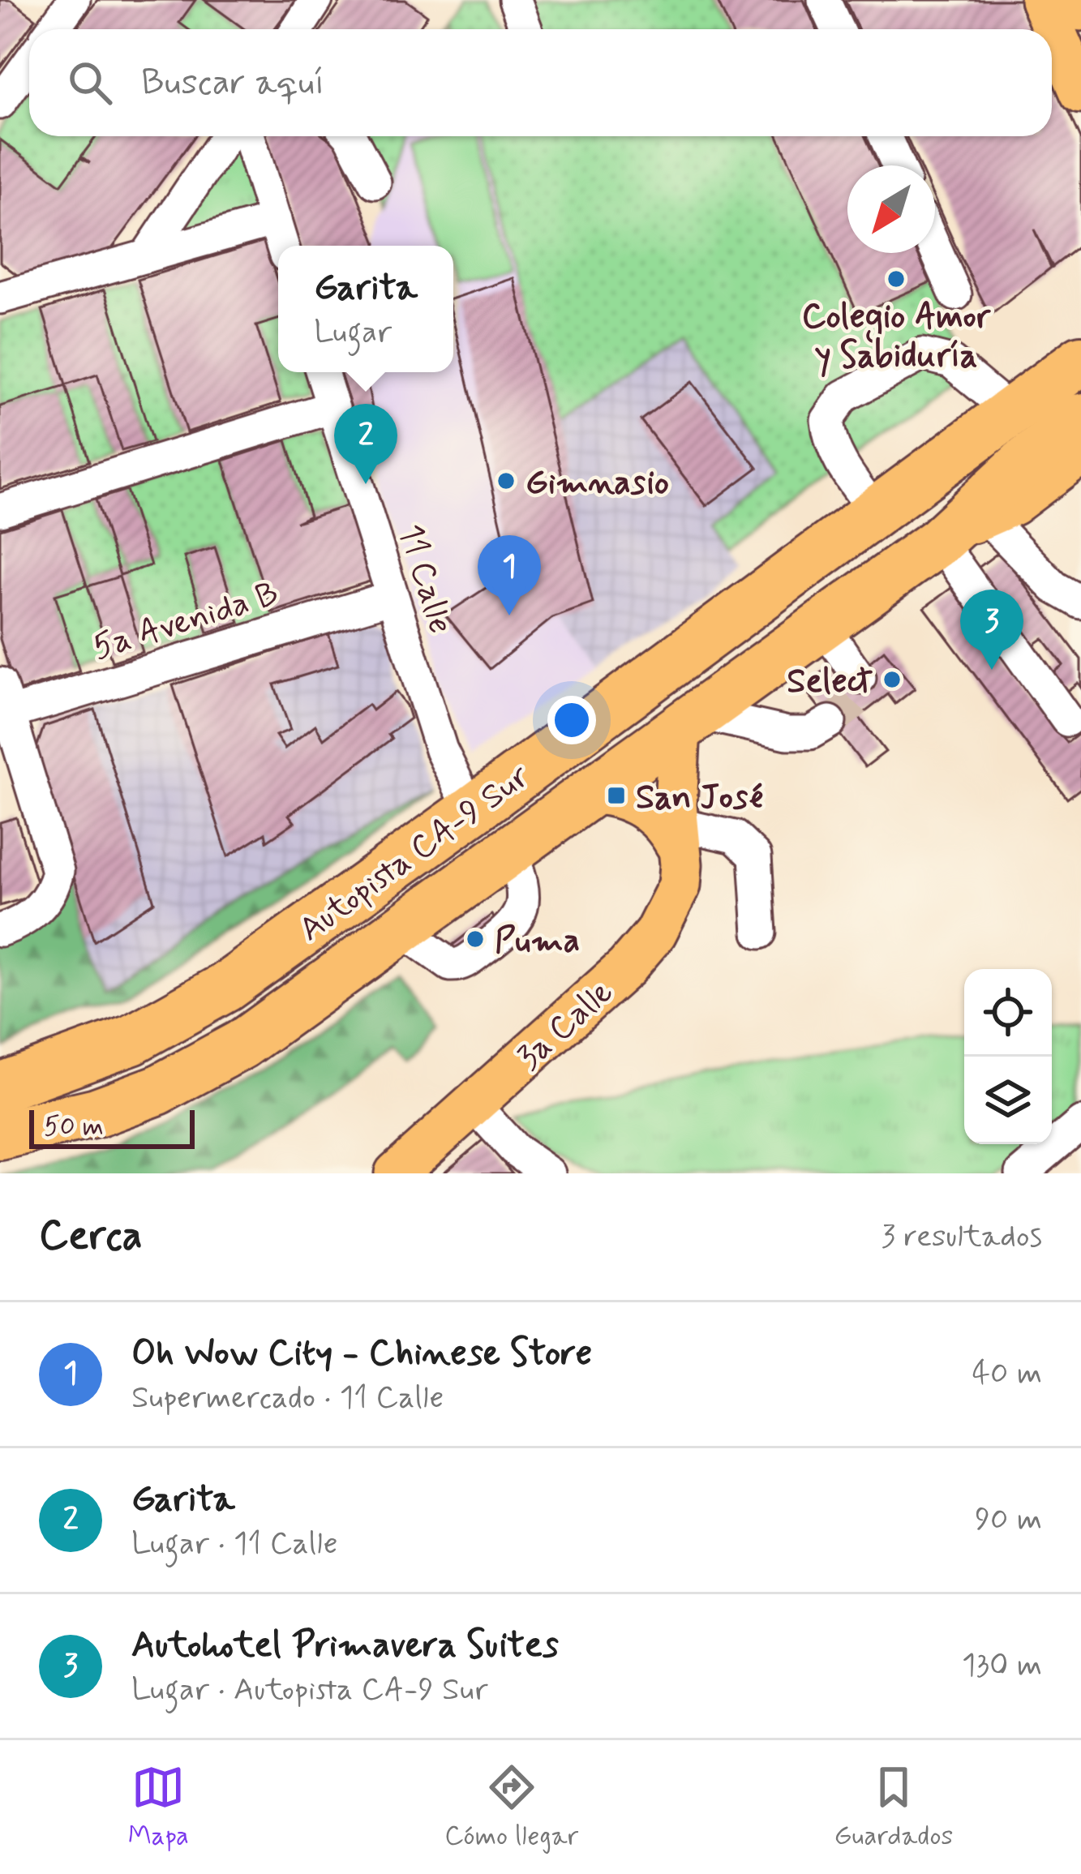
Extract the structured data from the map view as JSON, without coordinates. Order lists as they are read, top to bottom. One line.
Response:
{"streets":{"highway":["Autopista CA-9 Sur"],"main road":["3a Calle"],"street":["11 Calle","5a Avenida B"]},"crossings":[["11 Calle","5a Avenida B"],["11 Calle","Autopista CA-9 Sur"],["Autopista CA-9 Sur","3a Calle"]],"places":{"other":["Colegio Amor y Sabiduría","Gimnasio","Select","Puma"],"transit":["San José"]},"scale_bar":"50 m","north":"bottom left","page":{"search":"Buscar aquí","popup":["Garita","Lugar"],"pins":["2","1","3"],"scale":"50 m","heading":["Cerca","3 resultados"],"list":[{"mark":"1","name":"Oh Wow City - Chinese Store","note":"Supermercado · 11 Calle","value":"40 m"},{"mark":"2","name":"Garita","note":"Lugar · 11 Calle","value":"90 m"},{"mark":"3","name":"Autohotel Primavera Suites","note":"Lugar · Autopista CA-9 Sur","value":"130 m"}],"nav":["Mapa","Cómo llegar","Guardados"]}}
